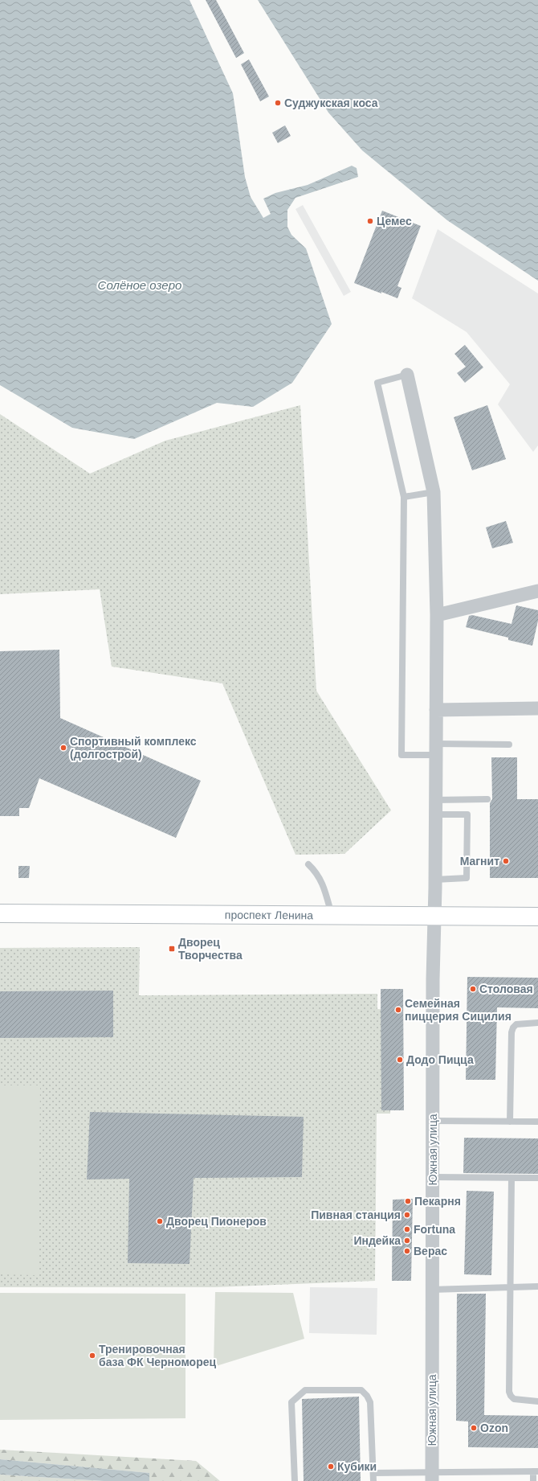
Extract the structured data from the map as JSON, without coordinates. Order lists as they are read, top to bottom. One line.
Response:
{"streets":{"street":["проспект Ленина","Южная улица"]},"crossings":[["проспект Ленина","Южная улица"]],"water":["Солёное озеро"],"places":{"other":["Суджукская коса","Цемес","Спортивный комплекс (долгострой)","Магнит","Столовая","Семейная пиццерия Сицилия","Додо Пицца","Пекарня","Пивная станция","Дворец Пионеров","Fortuna","Индейка","Верас","Тренировочная база ФК Черноморец","Ozon","Кубики"],"transit":["Дворец Творчества"]}}
